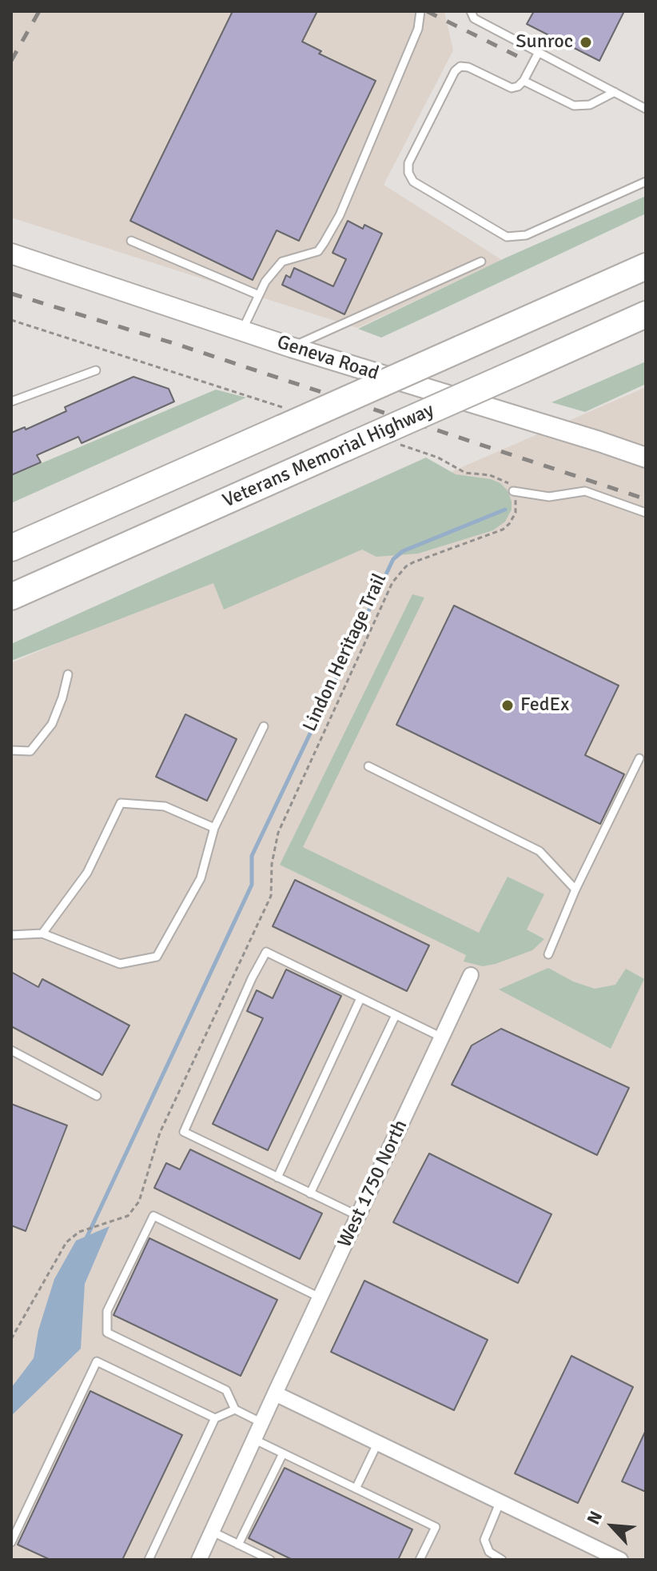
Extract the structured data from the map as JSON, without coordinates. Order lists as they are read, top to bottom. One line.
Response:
{"streets":{"highway":["Veterans Memorial Highway"],"main road":["Geneva Road"],"street":["West 1750 North"],"path":["Lindon Heritage Trail"]},"places":["Sunroc","FedEx"],"north":"top left"}
